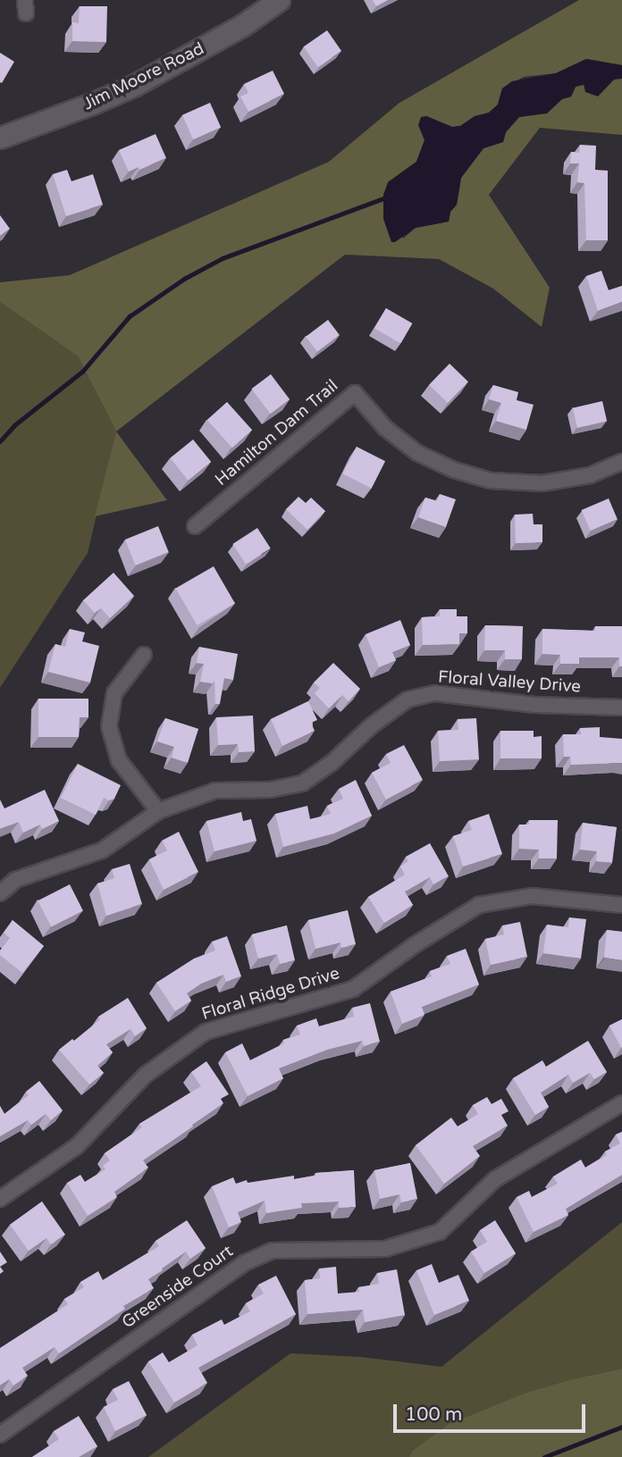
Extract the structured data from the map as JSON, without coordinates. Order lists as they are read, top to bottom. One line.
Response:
{"streets":{"street":["Jim Moore Road","Hamilton Dam Trail","Floral Valley Drive","Floral Ridge Drive","Greenside Court"]},"scale_bar":"100 m"}
